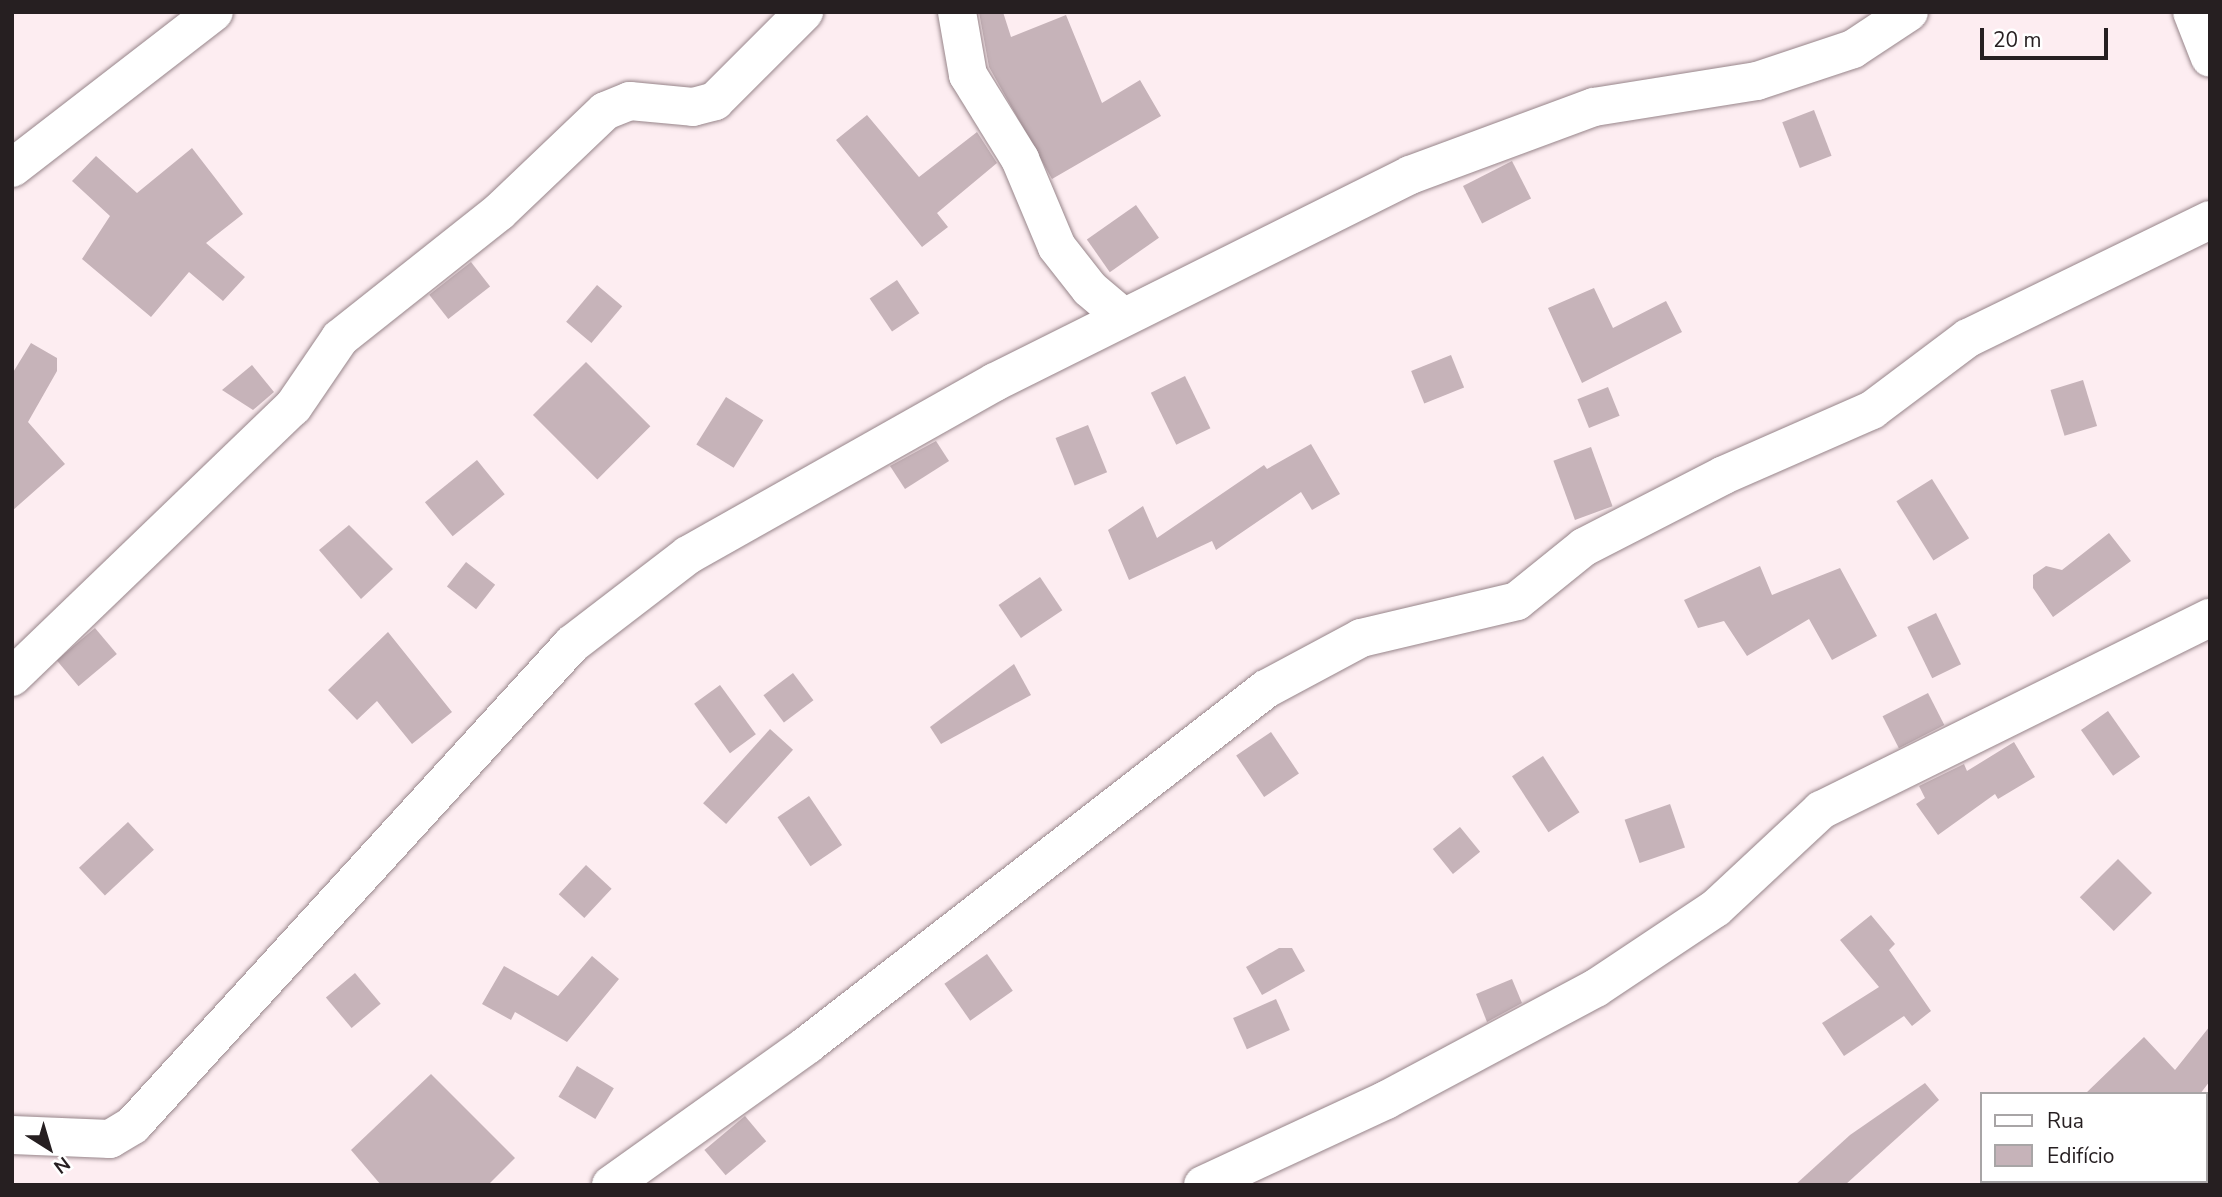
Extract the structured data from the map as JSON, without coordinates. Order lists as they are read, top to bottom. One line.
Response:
{"legend":["Rua","Edifício"],"scale_bar":"20 m","north":"bottom right"}
